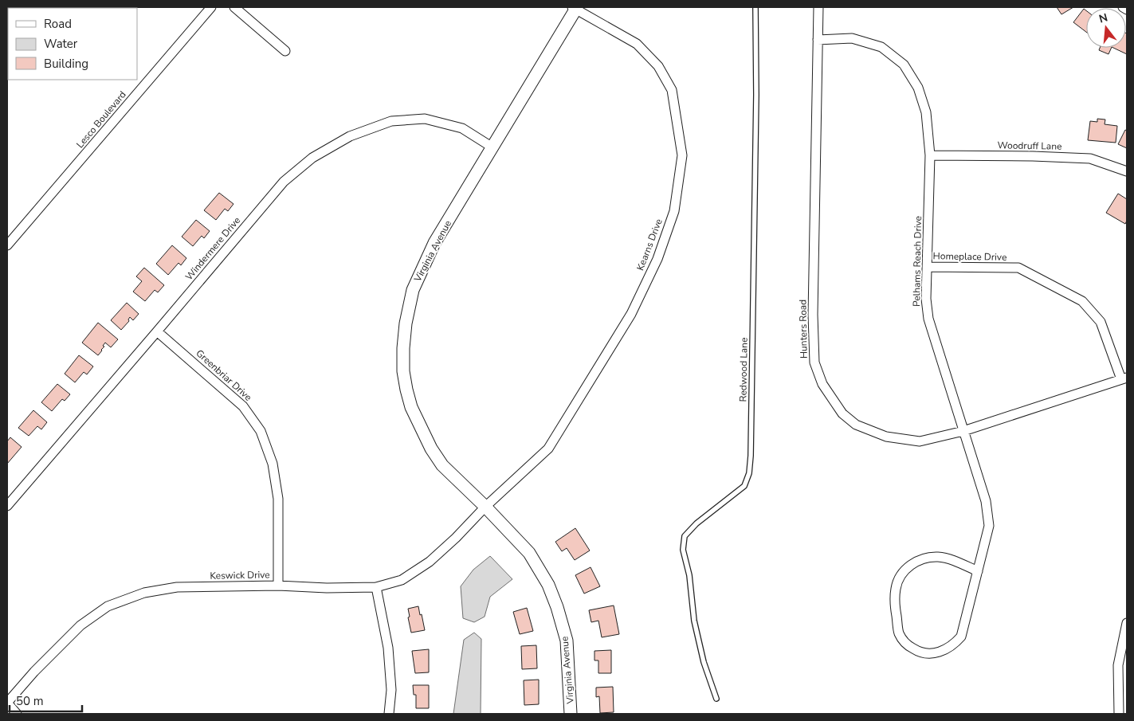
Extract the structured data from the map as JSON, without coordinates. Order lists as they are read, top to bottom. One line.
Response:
{"streets":{"street":["Lesco Boulevard","Woodruff Lane","Kearns Drive","Windermere Drive","Virginia Avenue","Homeplace Drive","Pelhams Reach Drive","Hunters Road","Greenbriar Drive","Keswick Drive"],"lane":["Redwood Lane"]},"crossings":[["Woodruff Lane","Pelhams Reach Drive"],["Kearns Drive","Virginia Avenue"],["Kearns Drive","Keswick Drive"],["Windermere Drive","Virginia Avenue"],["Windermere Drive","Greenbriar Drive"],["Virginia Avenue","Keswick Drive"],["Homeplace Drive","Pelhams Reach Drive"],["Homeplace Drive","Hunters Road"],["Pelhams Reach Drive","Hunters Road"],["Greenbriar Drive","Keswick Drive"]],"legend":["Road","Water","Building"],"scale_bar":"50 m","north":"top"}
